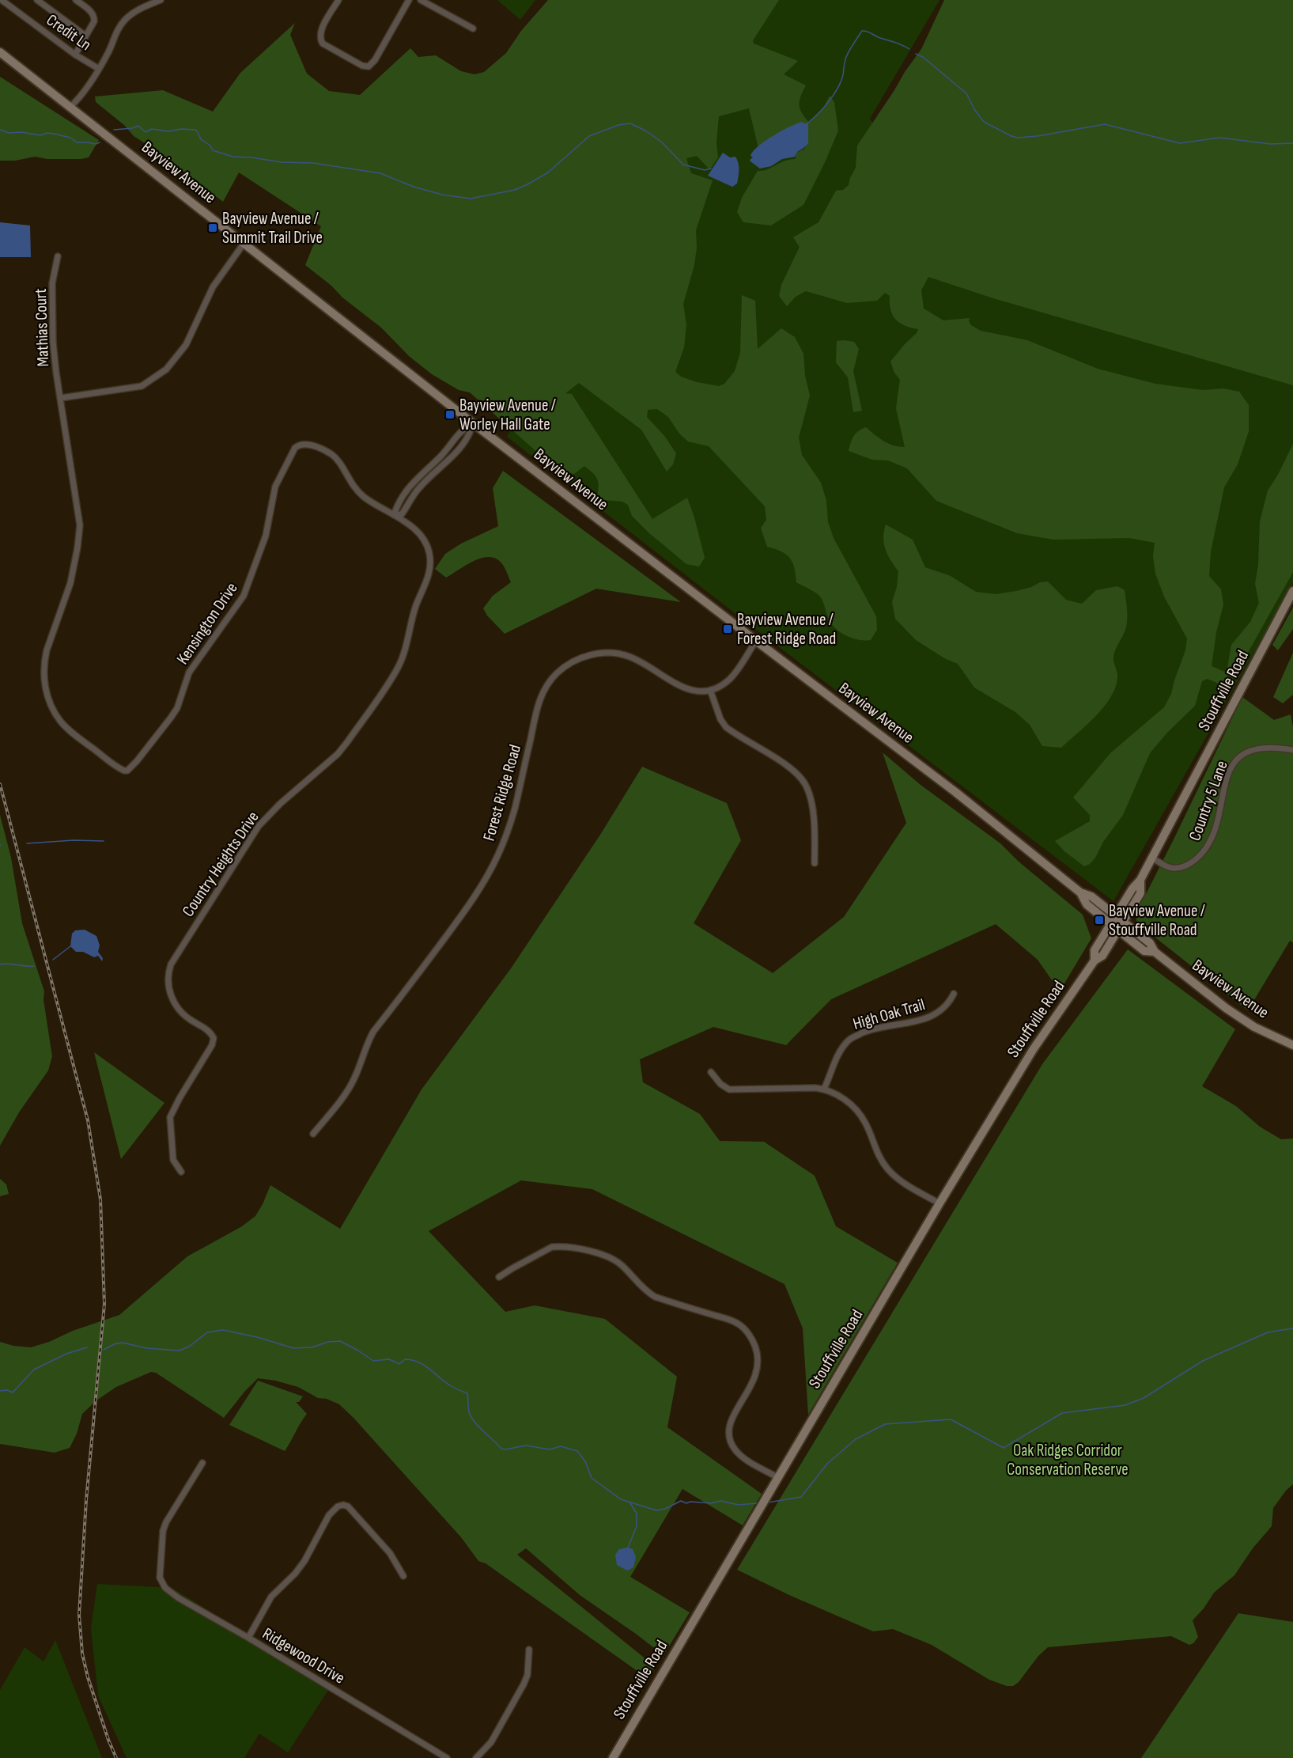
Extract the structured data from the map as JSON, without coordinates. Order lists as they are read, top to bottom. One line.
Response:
{"streets":{"main road":["Bayview Avenue","Stouffville Road"],"street":["Credit Ln","Mathias Court","Kensington Drive","Forest Ridge Road","Country 5 Lane","Country Heights Drive","High Oak Trail","Ridgewood Drive"]},"crossings":[["Bayview Avenue","Stouffville Road"],["Mathias Court","Kensington Drive"],["Kensington Drive","Country Heights Drive"],["Stouffville Road","Country 5 Lane"]],"parks":["Oak Ridges Corridor Conservation Reserve"],"places":{"transit":["Bayview Avenue / Summit Trail Drive","Bayview Avenue / Worley Hall Gate","Bayview Avenue / Forest Ridge Road","Bayview Avenue / Stouffville Road"]}}
